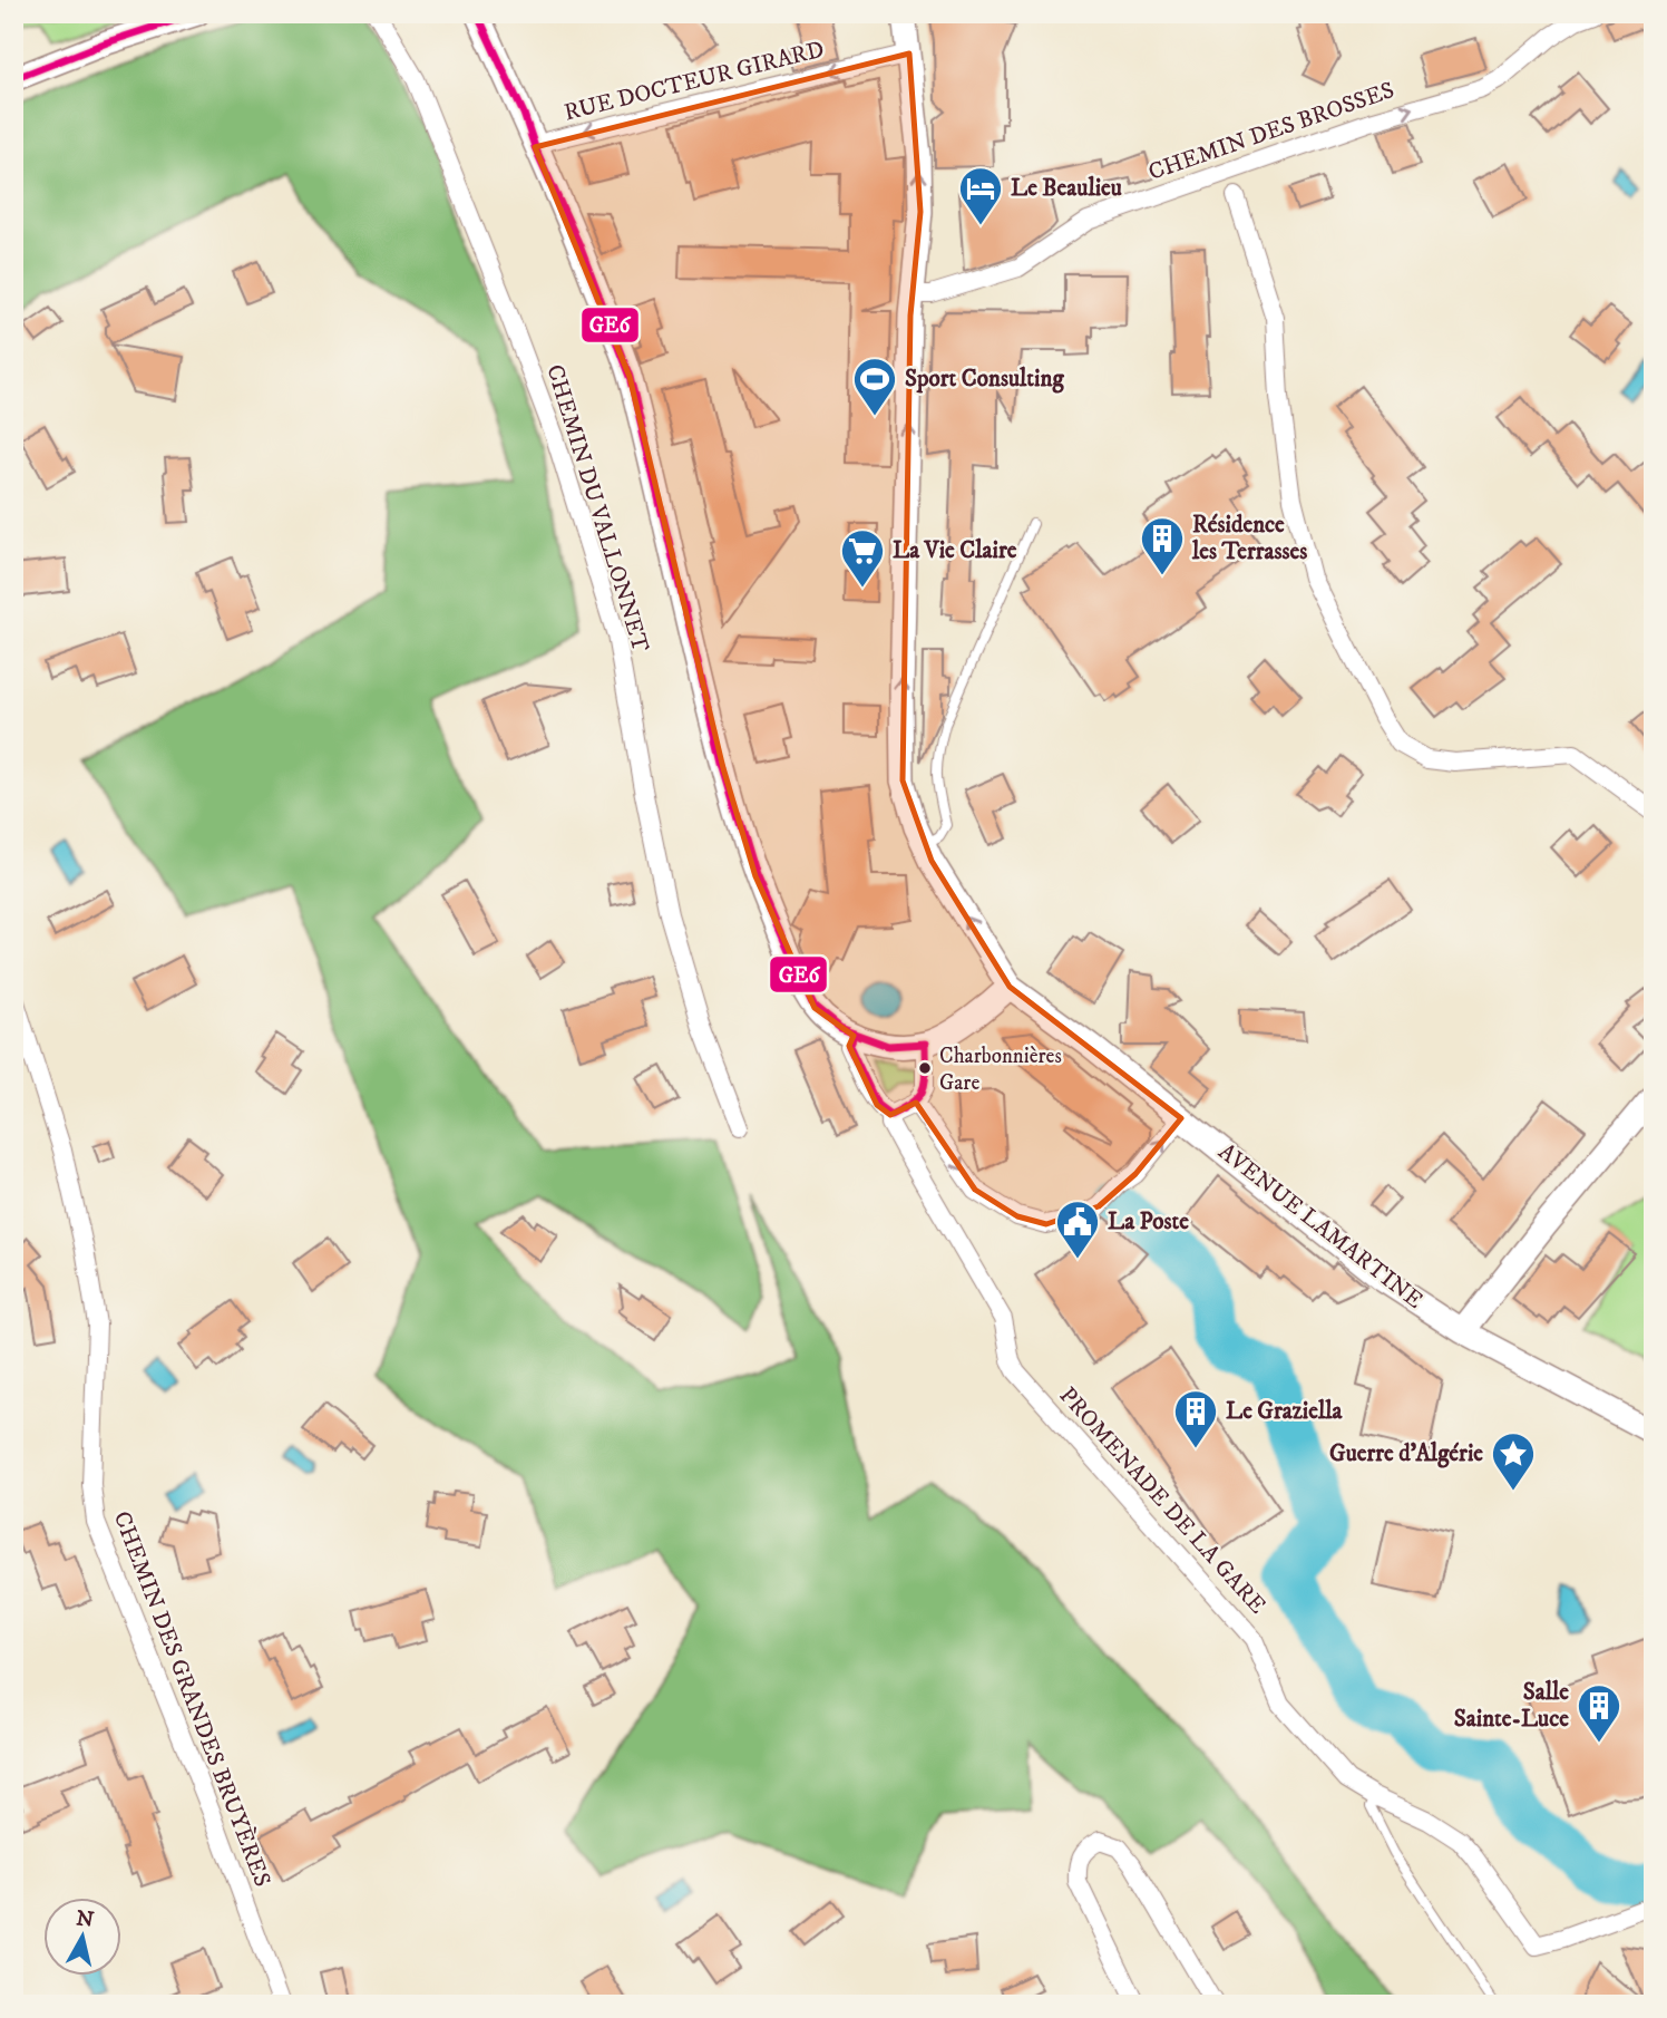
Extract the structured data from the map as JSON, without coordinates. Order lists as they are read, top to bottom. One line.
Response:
{"streets":{"street":["RUE DOCTEUR GIRARD","CHEMIN DES BROSSES","CHEMIN DU VALLONNET","AVENUE LAMARTINE","PROMENADE DE LA GARE","CHEMIN DES GRANDES BRUYÈRES"]},"one_way":["RUE DOCTEUR GIRARD","CHEMIN DES BROSSES"],"places":{"hotel":["Le Beaulieu"],"sports":["Sport Consulting"],"building":["Résidence les Terrasses","Le Graziella","Salle Sainte-Luce"],"supermarket":["La Vie Claire"],"other":["Charbonnières Gare"],"public building":["La Poste"],"place":["Guerre d'Algérie"]},"lines":["transit line GE6"],"north":"top"}
